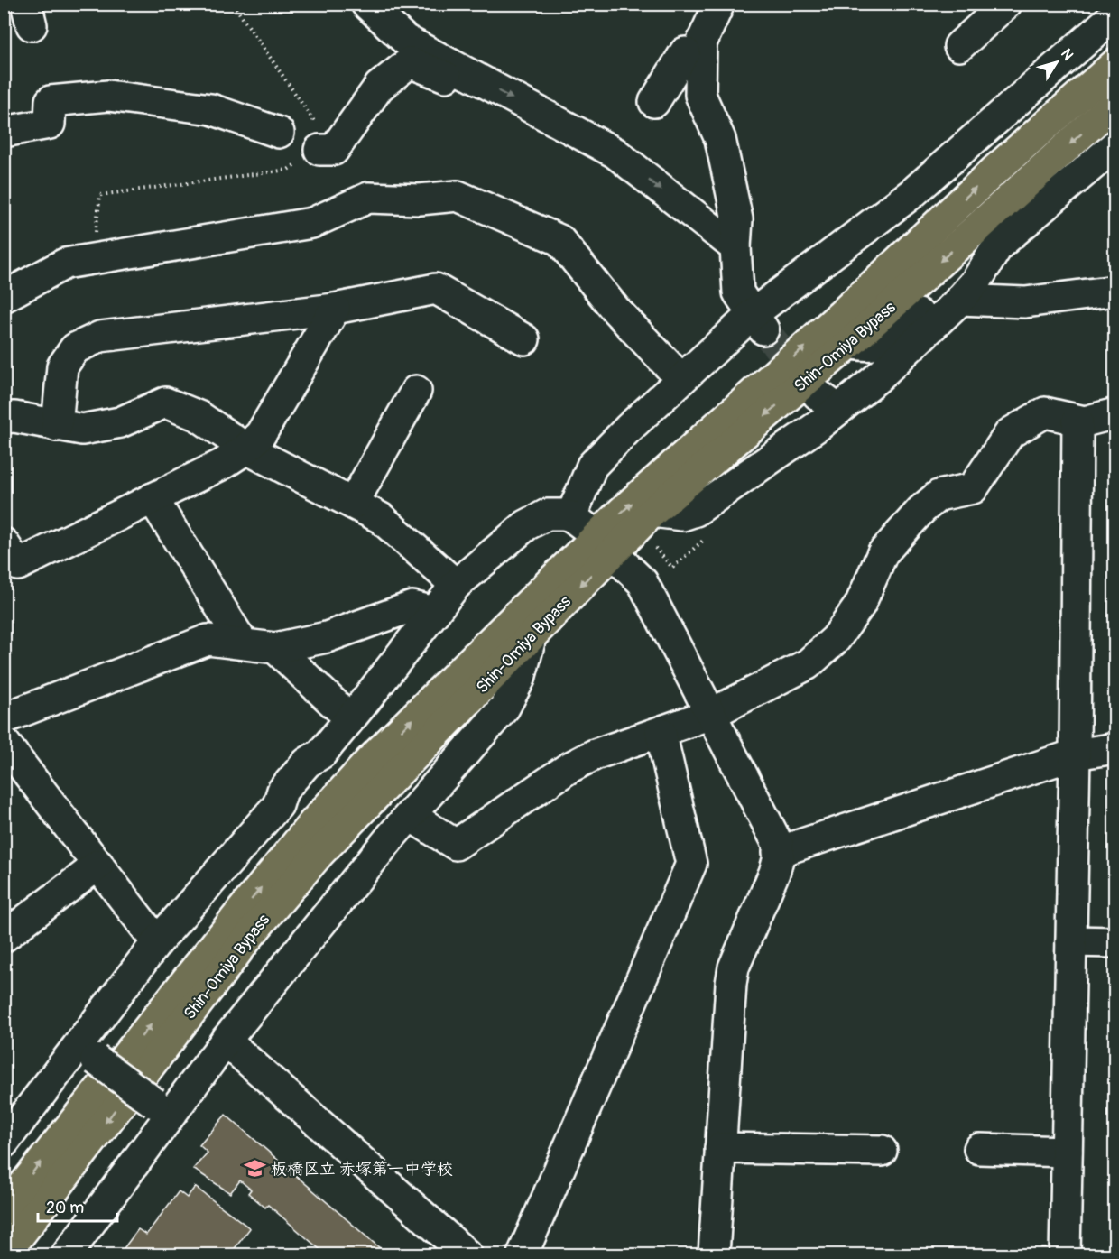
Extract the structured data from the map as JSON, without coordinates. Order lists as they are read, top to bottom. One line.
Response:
{"streets":{"highway":["Shin-Omiya Bypass"]},"places":{"school or university":["板橋区立 赤塚第一中学校"]},"scale_bar":"20 m","north":"top right"}
